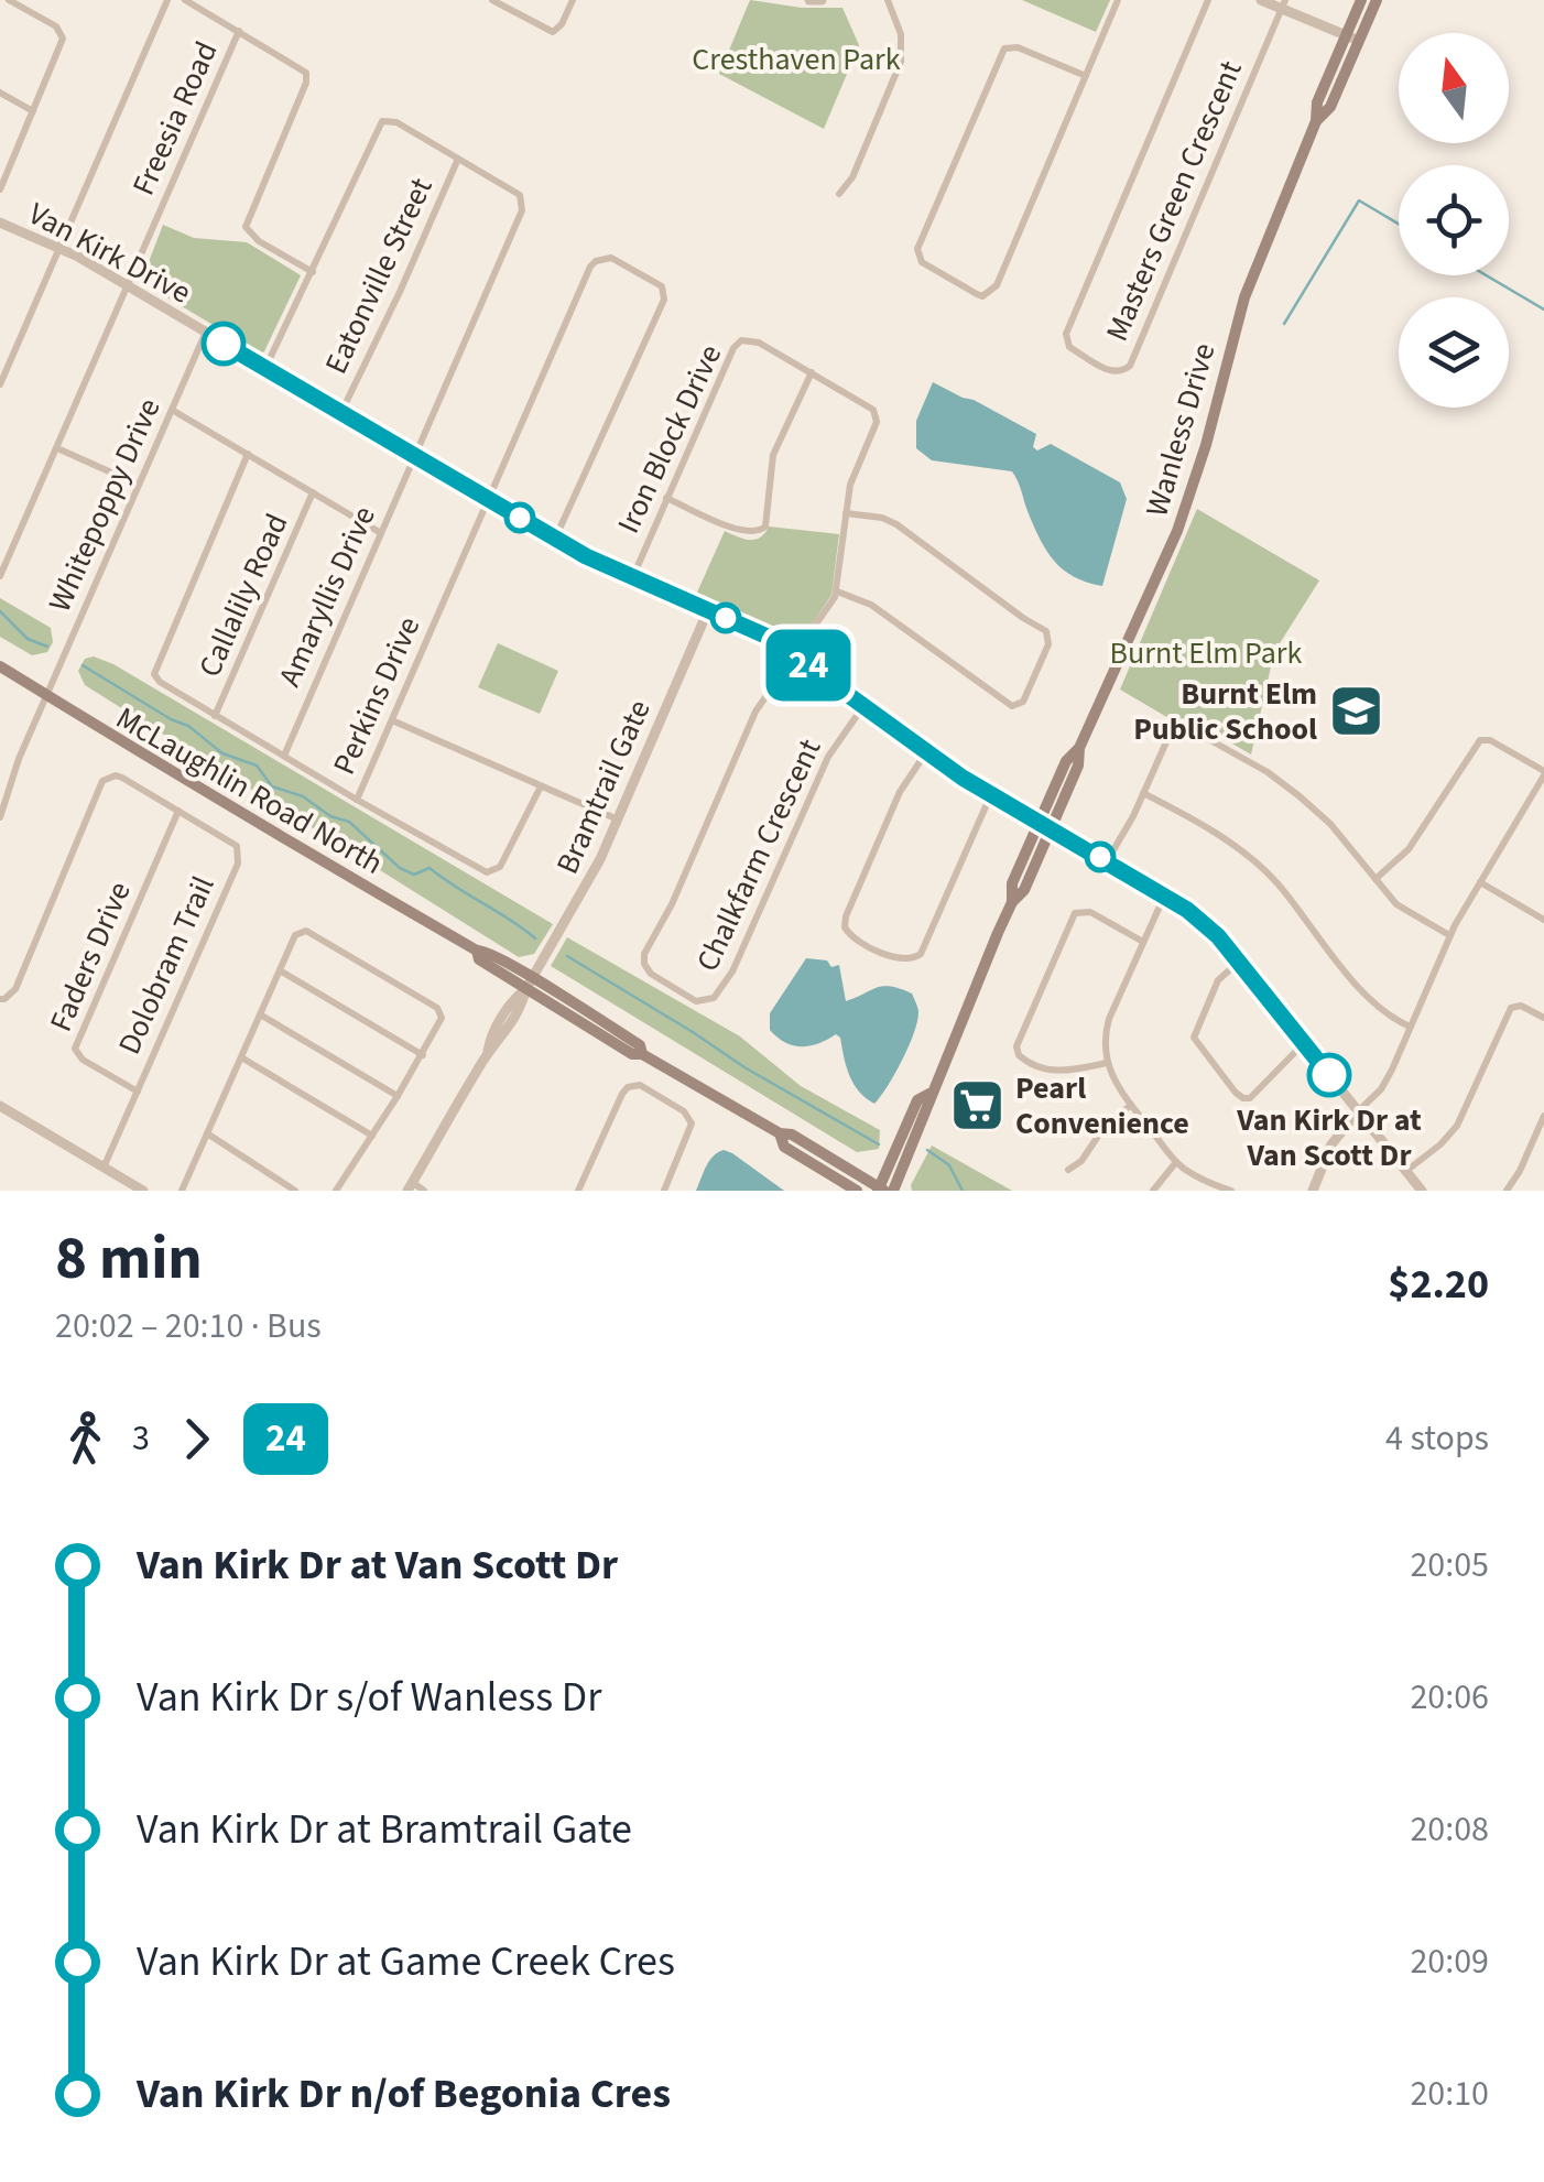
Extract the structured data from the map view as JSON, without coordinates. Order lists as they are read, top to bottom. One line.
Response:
{"streets":{"main road":["Wanless Drive","McLaughlin Road North"],"street":["Freesia Road","Masters Green Crescent","Van Kirk Drive","Eatonville Street","Iron Block Drive","Whitepoppy Drive","Callalily Road","Amaryllis Drive","Perkins Drive","Bramtrail Gate","Chalkfarm Crescent","Faders Drive","Dolobram Trail"]},"crossings":[["Freesia Road","Van Kirk Drive"],["Van Kirk Drive","Eatonville Street"],["Van Kirk Drive","Wanless Drive"],["Van Kirk Drive","Iron Block Drive"],["Van Kirk Drive","Whitepoppy Drive"],["Van Kirk Drive","Amaryllis Drive"],["Van Kirk Drive","Perkins Drive"],["Van Kirk Drive","Bramtrail Gate"],["Van Kirk Drive","Chalkfarm Crescent"],["Eatonville Street","Amaryllis Drive"],["Wanless Drive","McLaughlin Road North"],["Iron Block Drive","Chalkfarm Crescent"],["Whitepoppy Drive","McLaughlin Road North"],["Bramtrail Gate","McLaughlin Road North"],["Faders Drive","Dolobram Trail"]],"parks":["Cresthaven Park","Burnt Elm Park"],"places":{"school or university":["Burnt Elm Public School"],"other":["Van Kirk Dr at Van Scott Dr"],"supermarket":["Pearl Convenience"]},"lines":["bus line 24"],"north":"top","page":{"on_map":"24","heading":["8 min","20:02 – 20:10 · Bus","$2.20"],"legs":["3","24","4 stops"],"list":[{"name":"Van Kirk Dr at Van Scott Dr","value":"20:05"},{"name":"Van Kirk Dr s/of Wanless Dr","value":"20:06"},{"name":"Van Kirk Dr at Bramtrail Gate","value":"20:08"},{"name":"Van Kirk Dr at Game Creek Cres","value":"20:09"},{"name":"Van Kirk Dr n/of Begonia Cres","value":"20:10"}]}}
